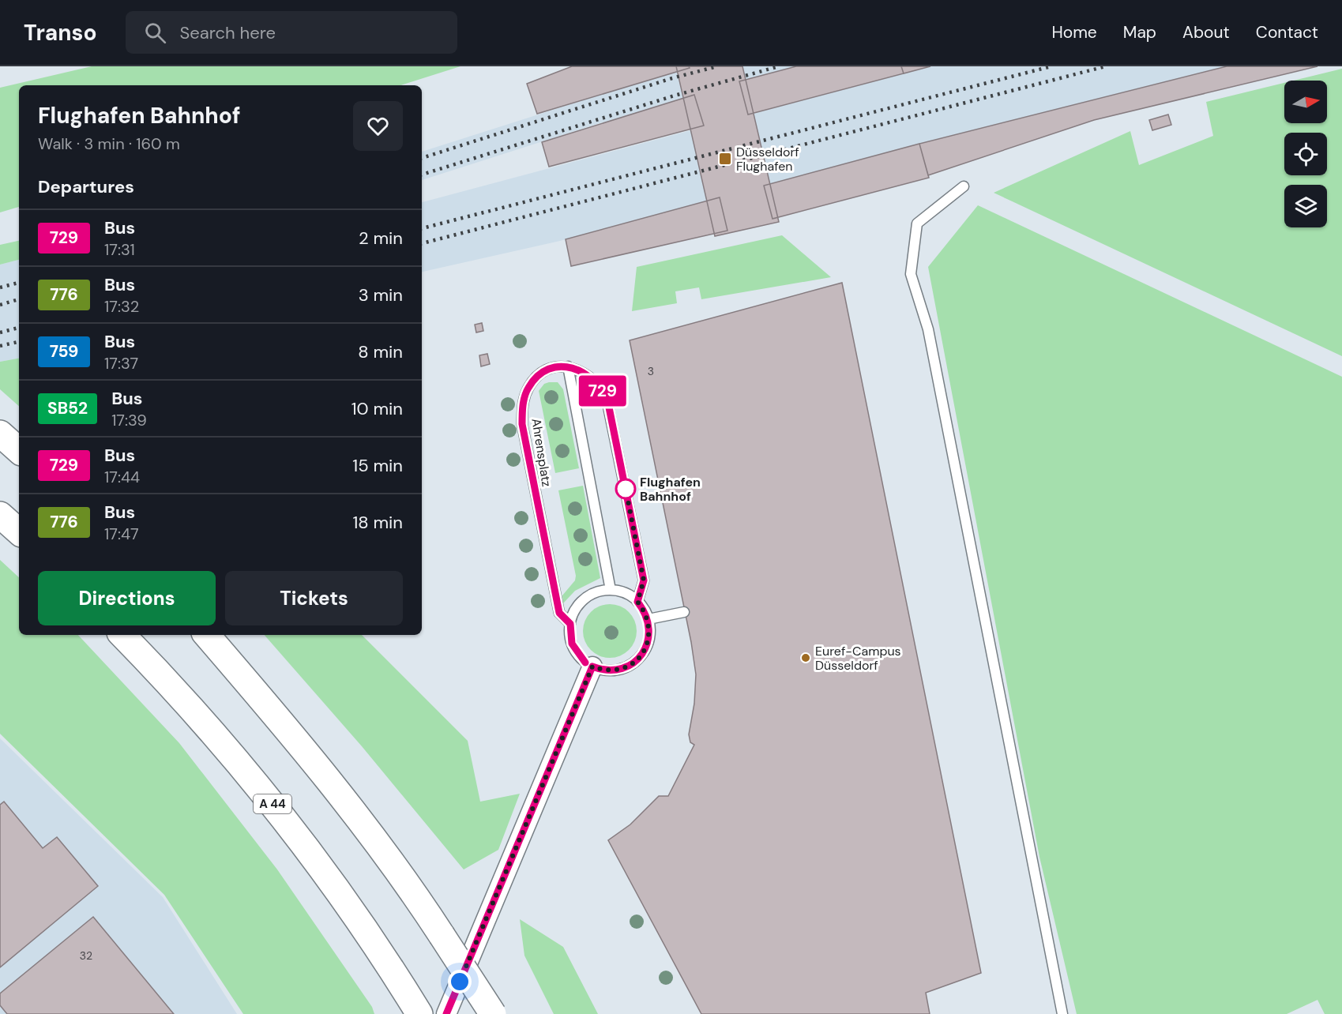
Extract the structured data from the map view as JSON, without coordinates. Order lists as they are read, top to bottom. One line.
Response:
{"streets":{"highway":["A 44"],"lane":["Ahrensplatz"]},"places":{"transit":["Düsseldorf Flughafen"],"other":["Flughafen Bahnhof","Euref-Campus Düsseldorf"]},"lines":["bus line 729"],"house_numbers":["3","32"],"north":"right","page":{"header":"Transo","search":"Search here","nav":["Home","Map","About","Contact"],"on_map":"729","heading":[["Flughafen Bahnhof","Walk · 3 min · 160 m"],"Departures"],"list":[{"mark":"729","name":"Bus","note":"17:31","value":"2 min"},{"mark":"776","name":"Bus","note":"17:32","value":"3 min"},{"mark":"759","name":"Bus","note":"17:37","value":"8 min"},{"mark":"SB52","name":"Bus","note":"17:39","value":"10 min"},{"mark":"729","name":"Bus","note":"17:44","value":"15 min"},{"mark":"776","name":"Bus","note":"17:47","value":"18 min"}],"buttons":["Directions","Tickets"]}}
